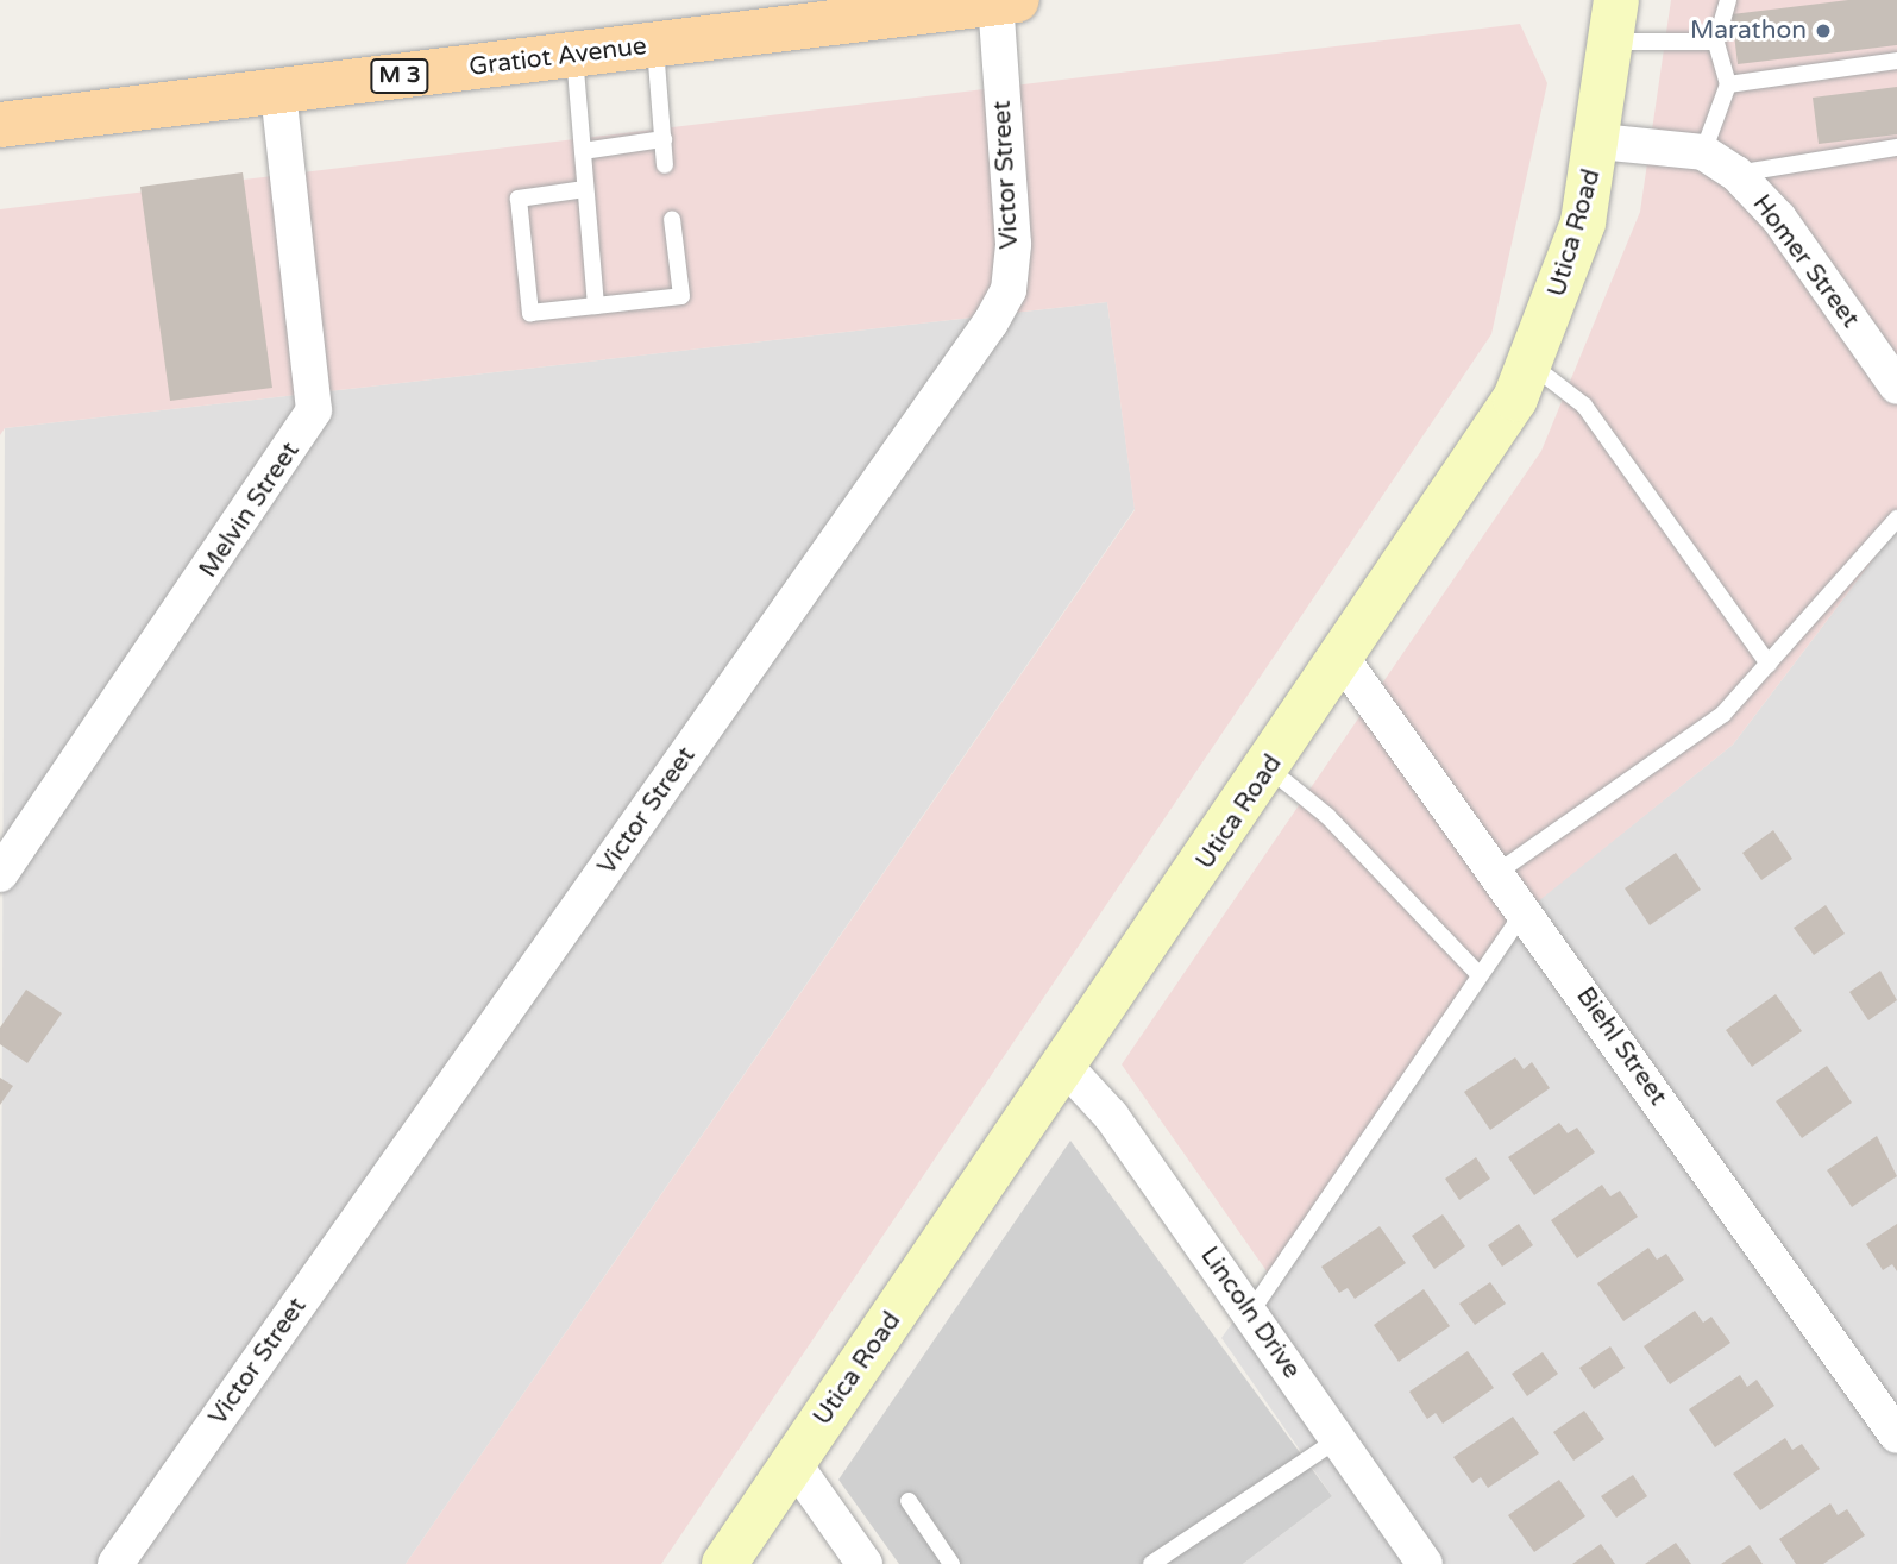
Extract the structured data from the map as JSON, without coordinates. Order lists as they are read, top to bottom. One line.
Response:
{"streets":{"main road":["Gratiot Avenue","M 3","Utica Road"],"street":["Victor Street","Homer Street","Melvin Street","Biehl Street","Lincoln Drive"]},"crossings":[["Gratiot Avenue","Victor Street"],["Gratiot Avenue","Melvin Street"],["Utica Road","Homer Street"],["Utica Road","Biehl Street"],["Utica Road","Lincoln Drive"]],"places":["Marathon"]}
